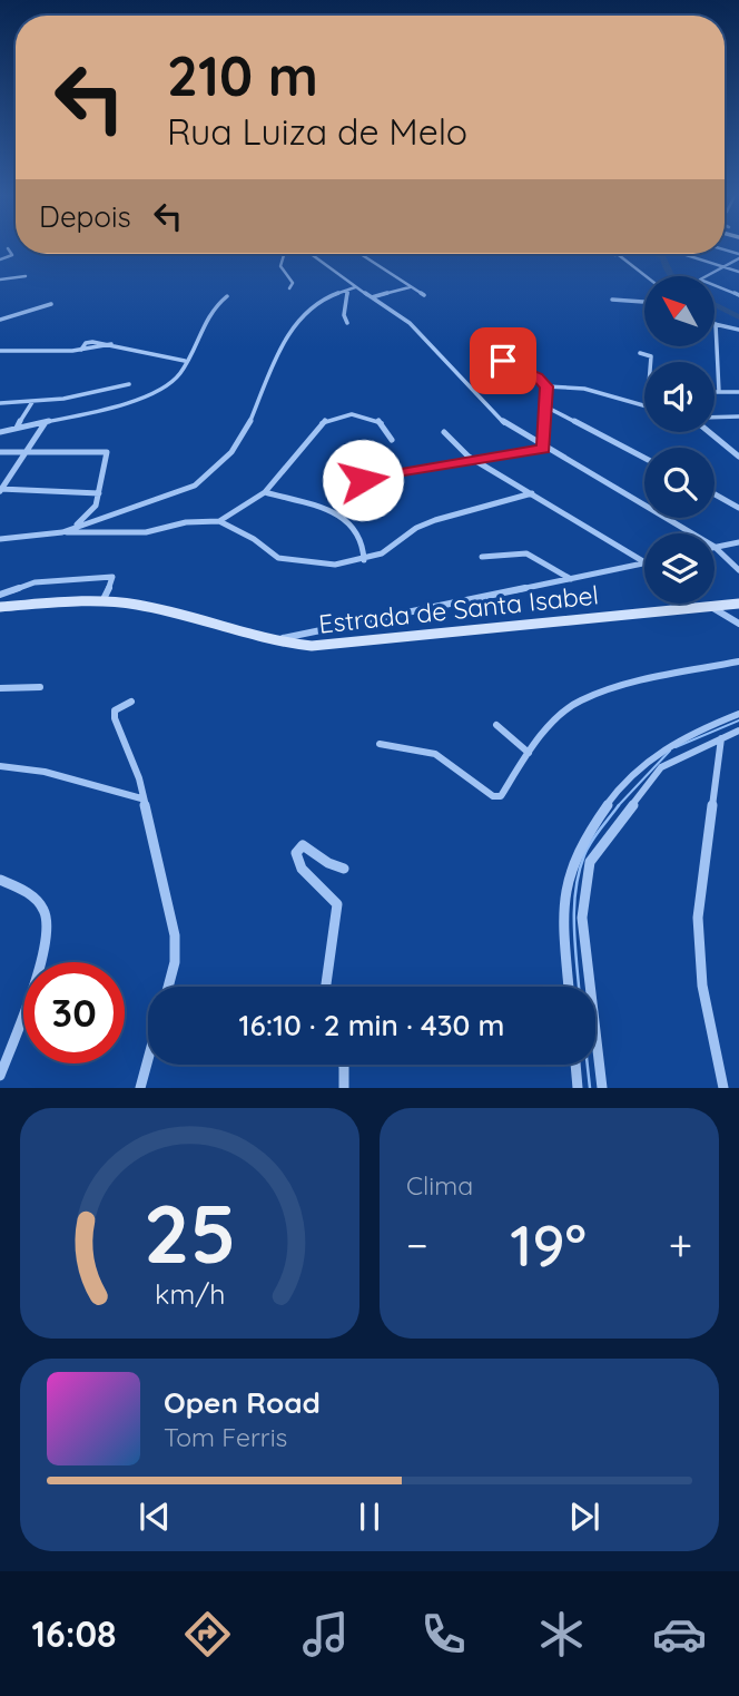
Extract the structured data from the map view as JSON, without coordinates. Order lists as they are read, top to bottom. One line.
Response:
{"streets":{"main road":["Estrada de Santa Isabel"]},"north":"top left","page":{"turn":["210 m","Rua Luiza de Melo"],"then":"Depois","limit":"30","trip":"16:10 · 2 min · 430 m","tile":"Clima","heat":["−","19°","+"],"song":["Open Road","Tom Ferris"],"tabs":"16:08","gauge":["25","km/h"]}}
